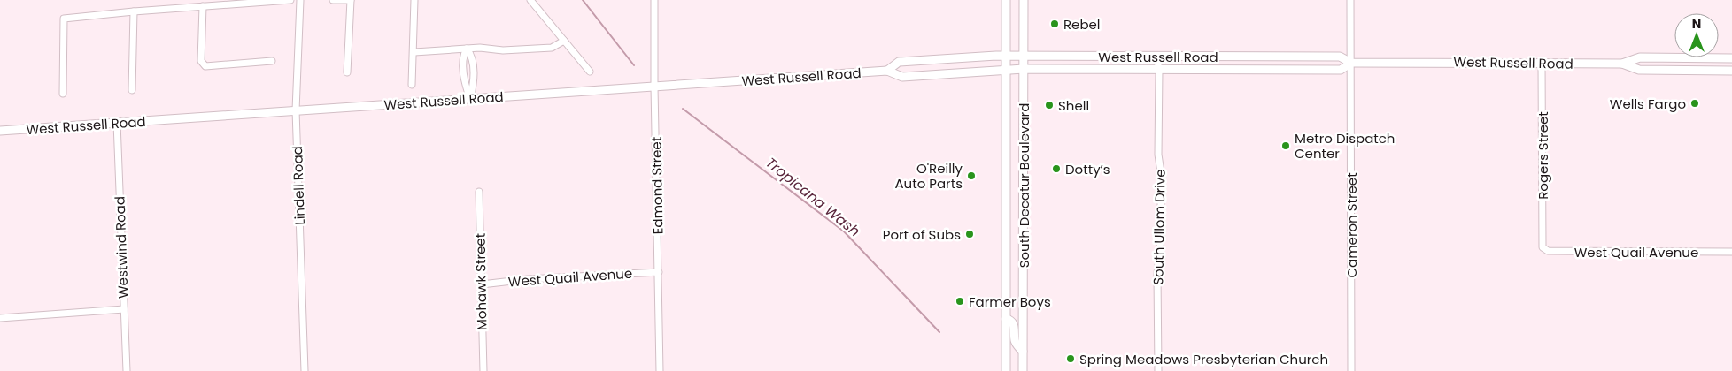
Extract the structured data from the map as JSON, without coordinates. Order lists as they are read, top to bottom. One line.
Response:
{"streets":{"main road":["West Russell Road","South Decatur Boulevard"],"street":["Rogers Street","Lindell Road","Edmond Street","Cameron Street","South Ullom Drive","Westwind Road","West Quail Avenue","Mohawk Street"]},"crossings":[["West Russell Road","Rogers Street"],["West Russell Road","Lindell Road"],["West Russell Road","Edmond Street"],["West Russell Road","South Decatur Boulevard"],["West Russell Road","Cameron Street"],["West Russell Road","South Ullom Drive"],["West Russell Road","Westwind Road"],["Rogers Street","West Quail Avenue"],["Edmond Street","West Quail Avenue"],["West Quail Avenue","Mohawk Street"]],"water":["Tropicana Wash"],"places":["Rebel","Wells Fargo","Shell","Metro Dispatch Center","Dotty’s","O'Reilly Auto Parts","Port of Subs","Farmer Boys","Spring Meadows Presbyterian Church"],"north":"top"}
